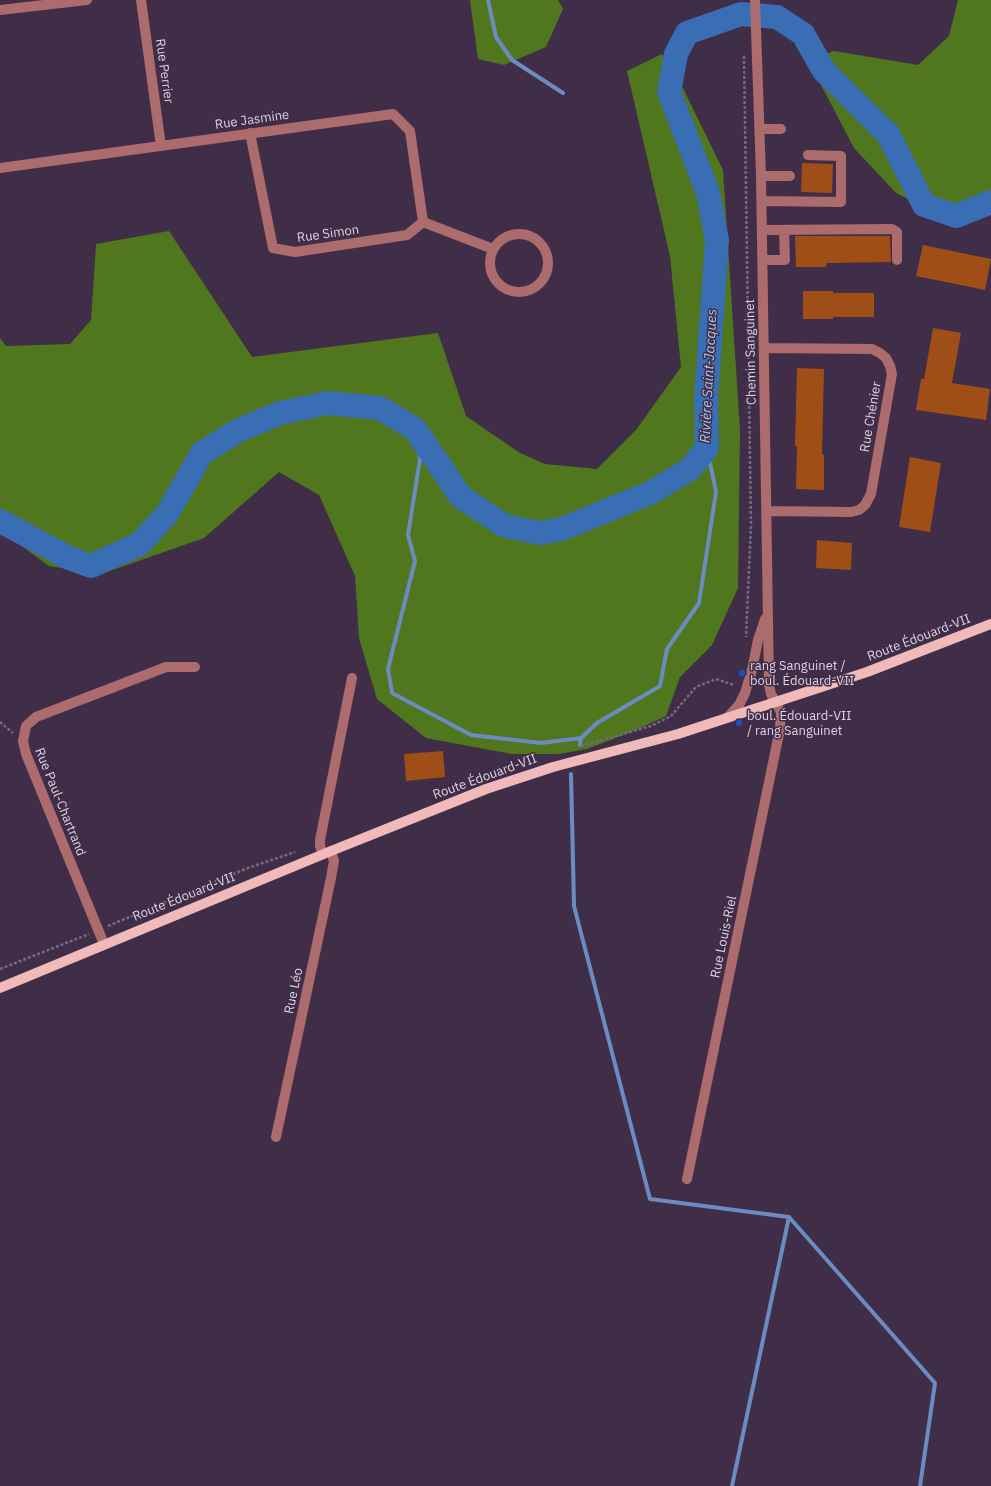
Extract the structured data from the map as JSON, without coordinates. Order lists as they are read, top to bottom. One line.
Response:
{"streets":{"main road":["Route Édouard-VII"],"street":["Rue Perrier","Rue Jasmine","Rue Simon","Chemin Sanguinet","Rue Chénier","Rue Paul-Chartrand","Rue Louis-Riel","Rue Léo"]},"crossings":[["Rue Perrier","Rue Jasmine"],["Rue Jasmine","Rue Simon"],["Chemin Sanguinet","Rue Chénier"],["Chemin Sanguinet","Route Édouard-VII"],["Chemin Sanguinet","Rue Louis-Riel"],["Route Édouard-VII","Rue Paul-Chartrand"],["Route Édouard-VII","Rue Louis-Riel"],["Route Édouard-VII","Rue Léo"]],"water":["Rivière Saint-Jacques"],"places":["rang Sanguinet / boul. Édouard-VII","boul. Édouard-VII / rang Sanguinet"]}
